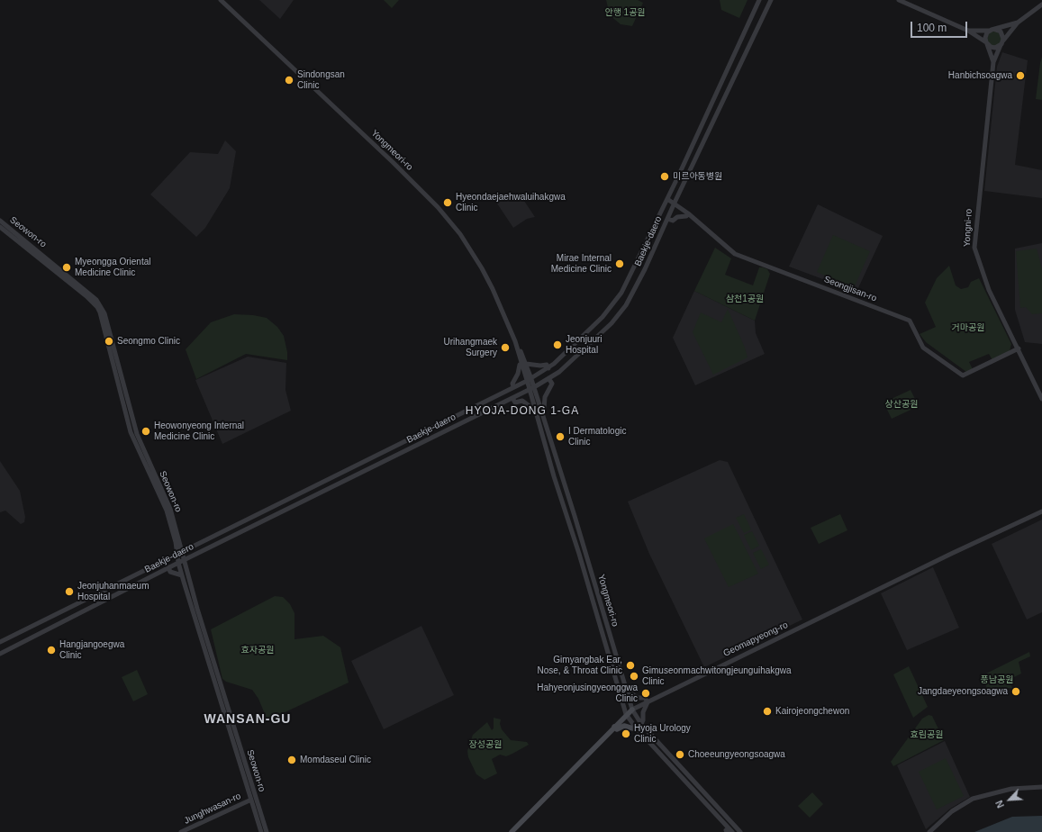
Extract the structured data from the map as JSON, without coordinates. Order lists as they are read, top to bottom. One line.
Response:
{"streets":{"main road":["Geomapyeong-ro"],"street":["Yongmeori-ro","Yongni-ro","Seowon-ro","Baekje-daero","Seongjisan-ro","Junghwasan-ro"]},"crossings":[["Yongmeori-ro","Baekje-daero"],["Yongmeori-ro","Geomapyeong-ro"],["Yongni-ro","Seongjisan-ro"],["Seowon-ro","Baekje-daero"],["Seowon-ro","Junghwasan-ro"],["Baekje-daero","Seongjisan-ro"]],"districts":["HYOJA-DONG 1-GA","WANSAN-GU"],"parks":["안행 1공원","삼천1공원","거마공원","상산공원","효자공원","풍남공원","효림공원","장성공원"],"places":["Hanbichsoagwa","Sindongsan Clinic","미르아동병원","Hyeondaejaehwaluihakgwa Clinic","Mirae Internal Medicine Clinic","Myeongga Oriental Medicine Clinic","Seongmo Clinic","Jeonjuuri Hospital","Urihangmaek Surgery","Heowonyeong Internal Medicine Clinic","I Dermatologic Clinic","Jeonjuhanmaeum Hospital","Hangjangoegwa Clinic","Gimyangbak Ear, Nose, & Throat Clinic","Gimuseonmachwitongjeunguihakgwa Clinic","Jangdaeyeongsoagwa","Hahyeonjusingyeonggwa Clinic","Kairojeongchewon","Hyoja Urology Clinic","Choeeungyeongsoagwa","Momdaseul Clinic"],"scale_bar":"100 m","north":"bottom left"}
